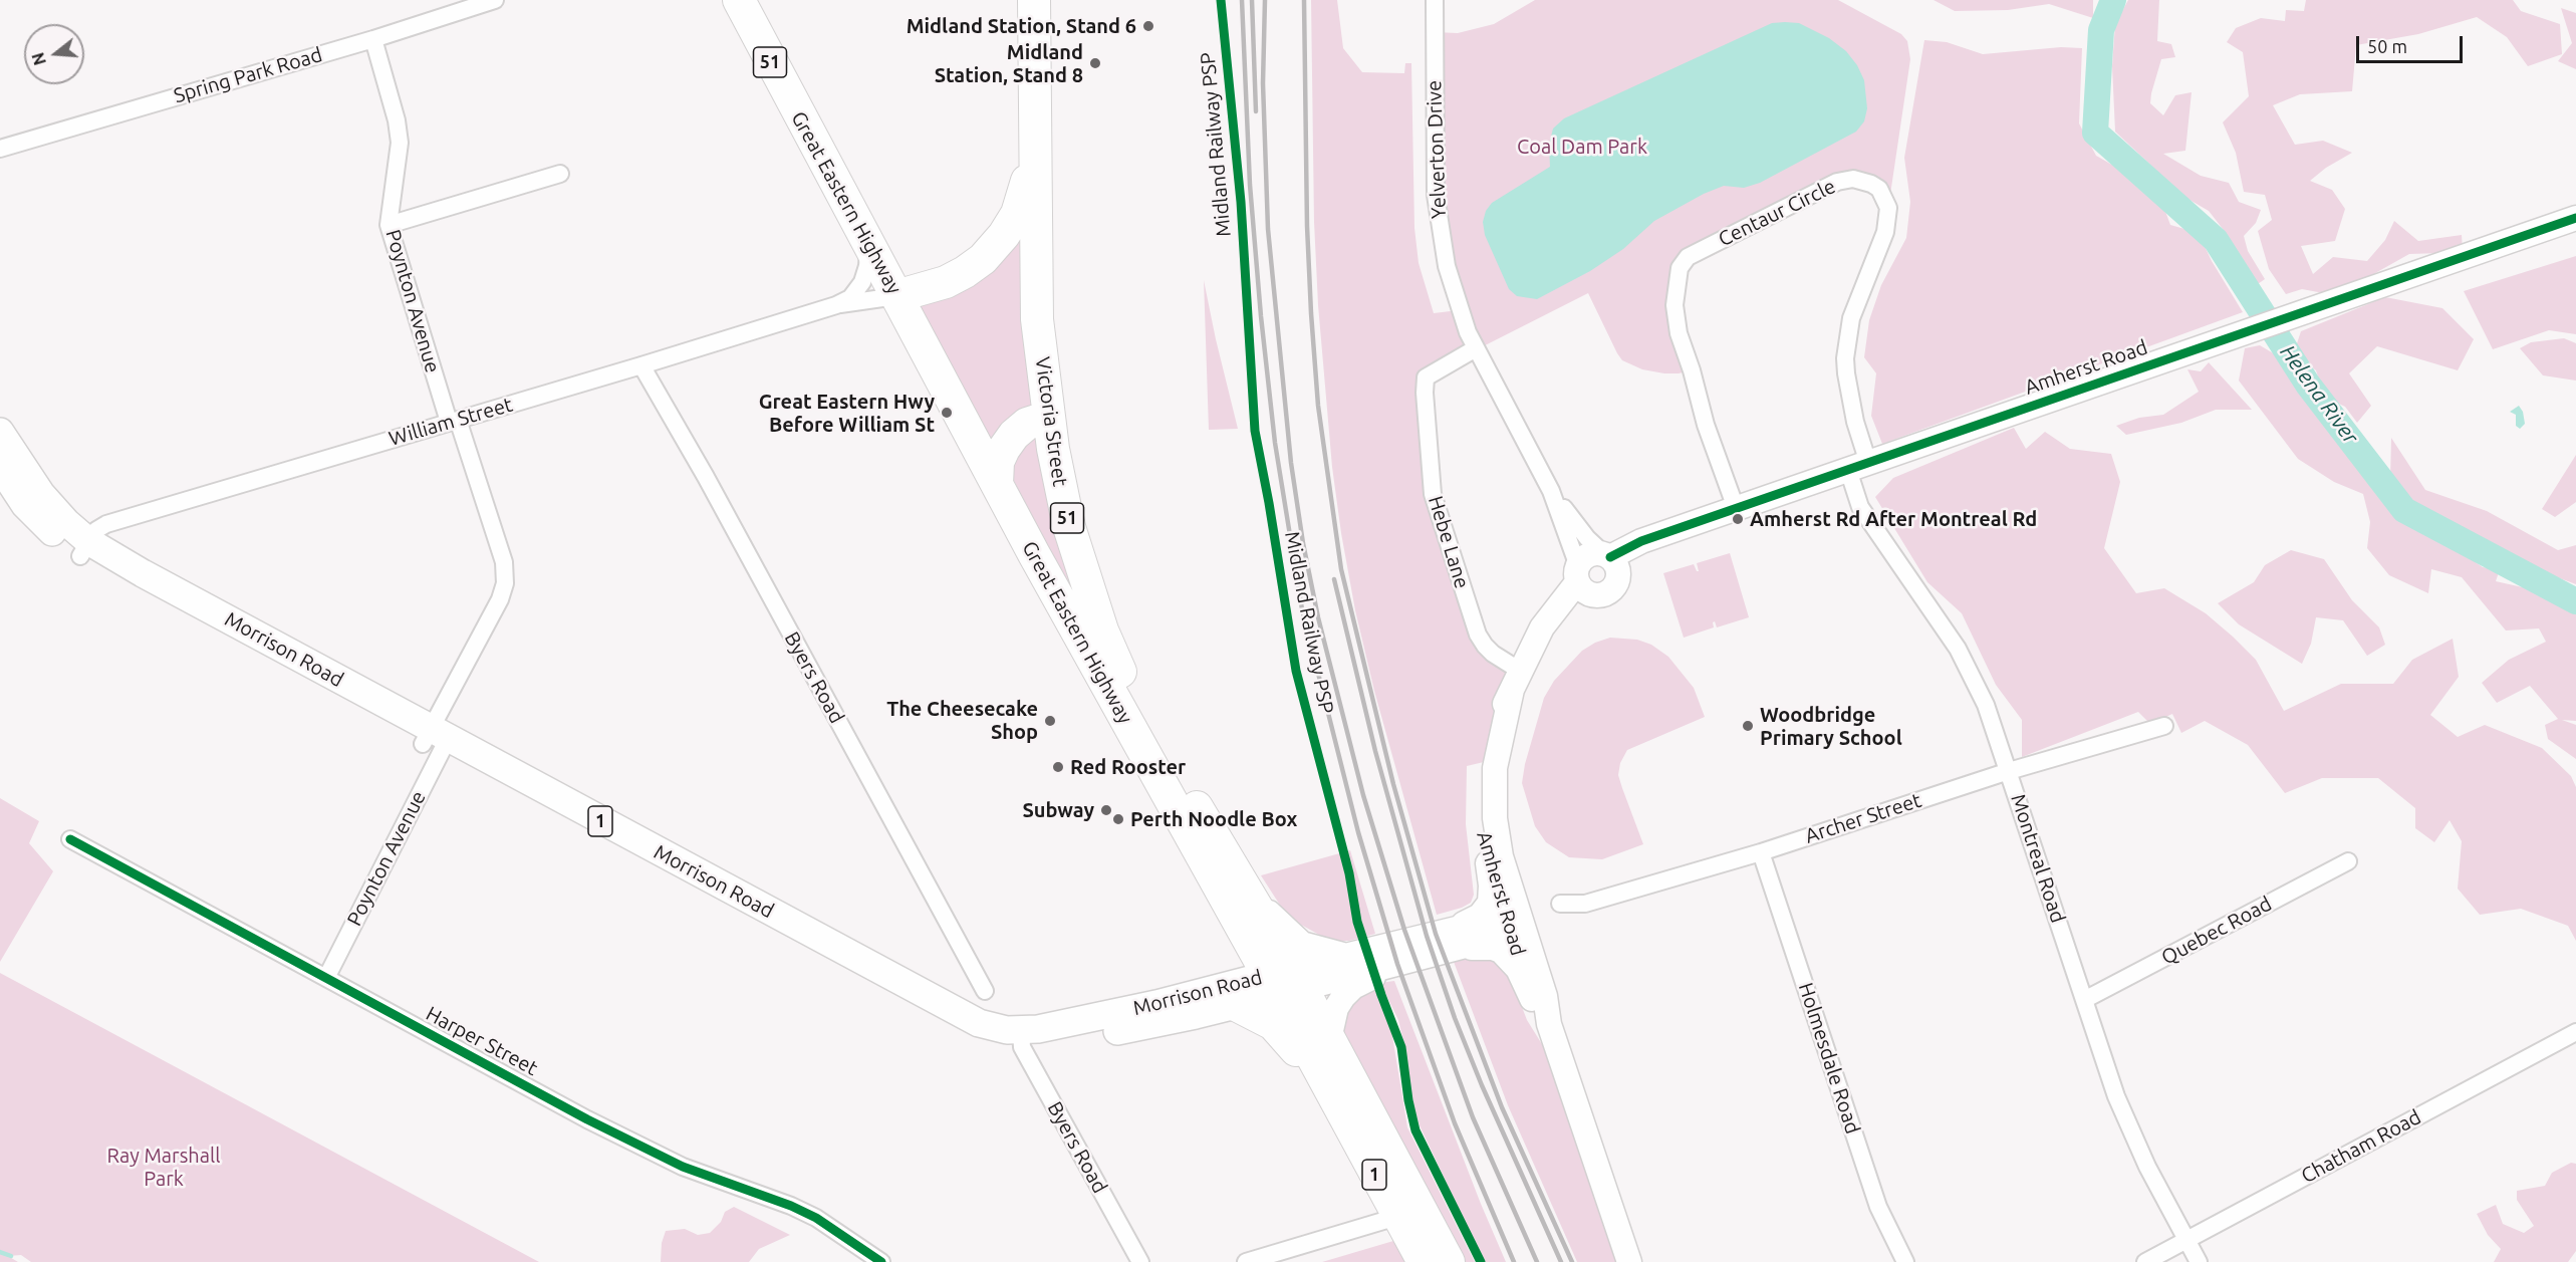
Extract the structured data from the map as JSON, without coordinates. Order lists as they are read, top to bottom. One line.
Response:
{"streets":{"highway":["51","Great Eastern Highway","William Street","Victoria Street","1"],"main road":["Morrison Road"],"street":["Spring Park Road","Yelverton Drive","Centaur Circle","Poynton Avenue","Amherst Road","Hebe Lane","Byers Road","Archer Street","Montreal Road","Quebec Road","Harper Street","Holmesdale Road","Chatham Road"],"cycle path":["Midland Railway PSP"]},"crossings":[["Spring Park Road","Poynton Avenue"],["Yelverton Drive","Amherst Road"],["Yelverton Drive","Hebe Lane"],["Great Eastern Highway","William Street"],["Great Eastern Highway","Victoria Street"],["Great Eastern Highway","Morrison Road"],["Centaur Circle","Amherst Road"],["Centaur Circle","Montreal Road"],["Poynton Avenue","William Street"],["Poynton Avenue","Morrison Road"],["Poynton Avenue","Harper Street"],["Amherst Road","Hebe Lane"],["Amherst Road","Morrison Road"],["Amherst Road","Montreal Road"],["William Street","Victoria Street"],["William Street","Morrison Road"],["William Street","Byers Road"],["Victoria Street","Morrison Road"],["Morrison Road","Byers Road"],["Archer Street","Montreal Road"],["Archer Street","Holmesdale Road"],["Montreal Road","Quebec Road"],["Montreal Road","Chatham Road"]],"water":["Helena River"],"parks":["Coal Dam Park","Ray Marshall Park"],"places":["Midland Station, Stand 6","Midland Station, Stand 8","Great Eastern Hwy Before William St","Amherst Rd After Montreal Rd","The Cheesecake Shop","Woodbridge Primary School","Red Rooster","Subway","Perth Noodle Box"],"scale_bar":"50 m","north":"left"}
